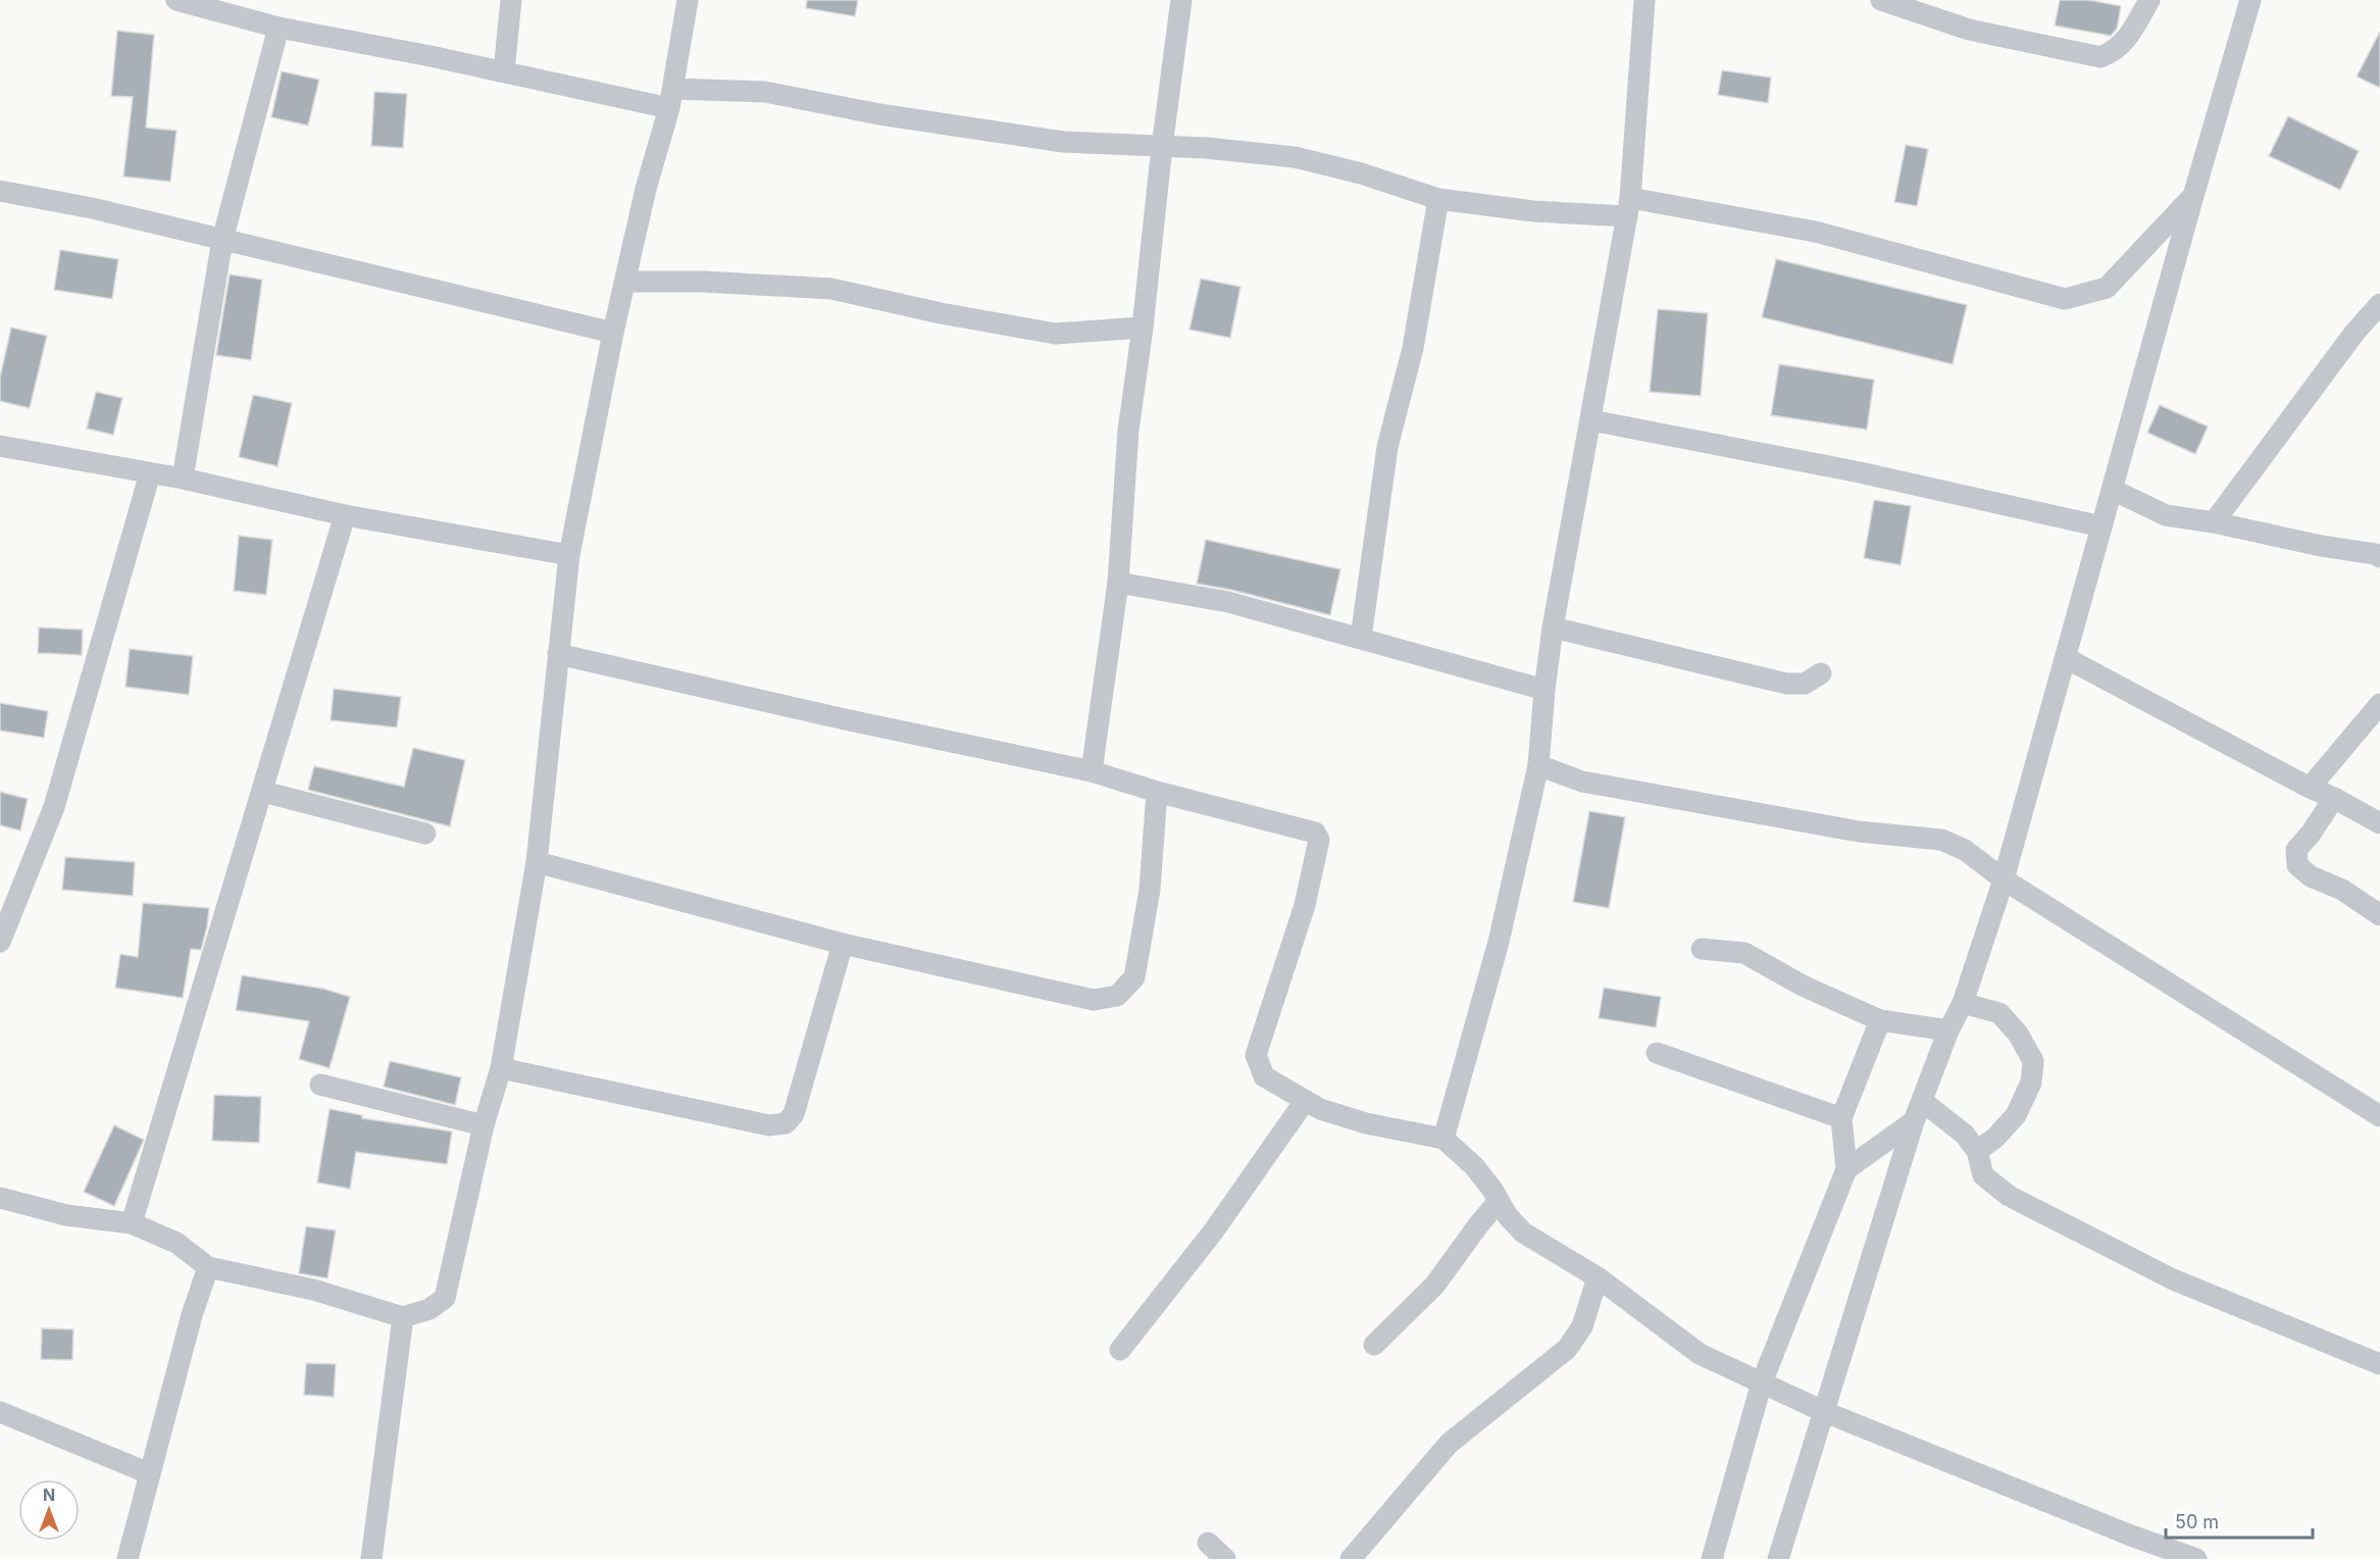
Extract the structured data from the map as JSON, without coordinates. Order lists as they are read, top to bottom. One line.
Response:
{"scale_bar":"50 m","north":"top"}
